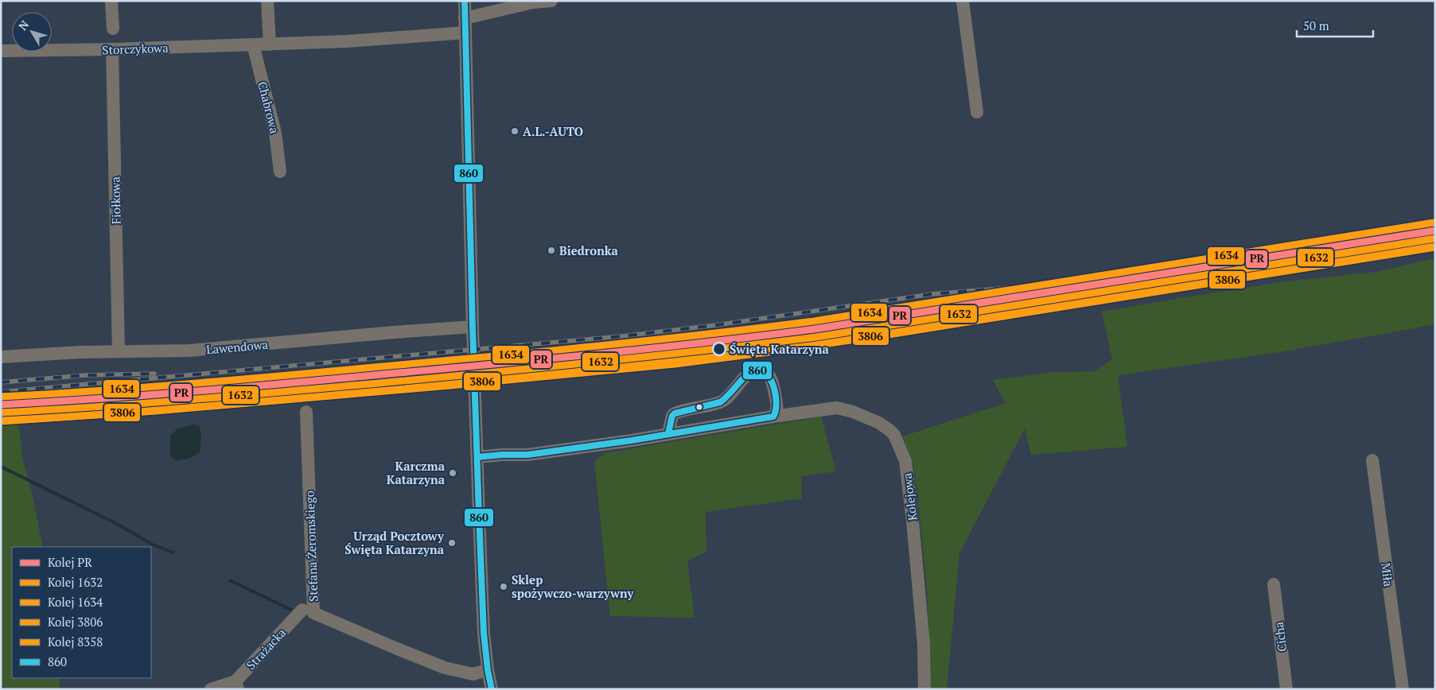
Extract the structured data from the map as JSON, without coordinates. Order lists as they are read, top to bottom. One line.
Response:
{"streets":{"street":["Storczykowa","Chabrowa","Fiołkowa","Lawendowa","Kolejowa","Stefana Żeromskiego","Miła","Cicha","Strażacka"]},"crossings":[["Storczykowa","Chabrowa"],["Storczykowa","Fiołkowa"],["Fiołkowa","Lawendowa"]],"places":["A.L.-AUTO","Biedronka","Święta Katarzyna","Karczma Katarzyna","Urząd Pocztowy Święta Katarzyna","Sklep spożywczo-warzywny"],"lines":["transit line 860","rail line 1634","rail line PR","rail line 1632","rail line 3806","rail line 8358"],"legend":["Kolej PR","Kolej 1632","Kolej 1634","Kolej 3806","Kolej 8358","860"],"scale_bar":"50 m","north":"top left"}
